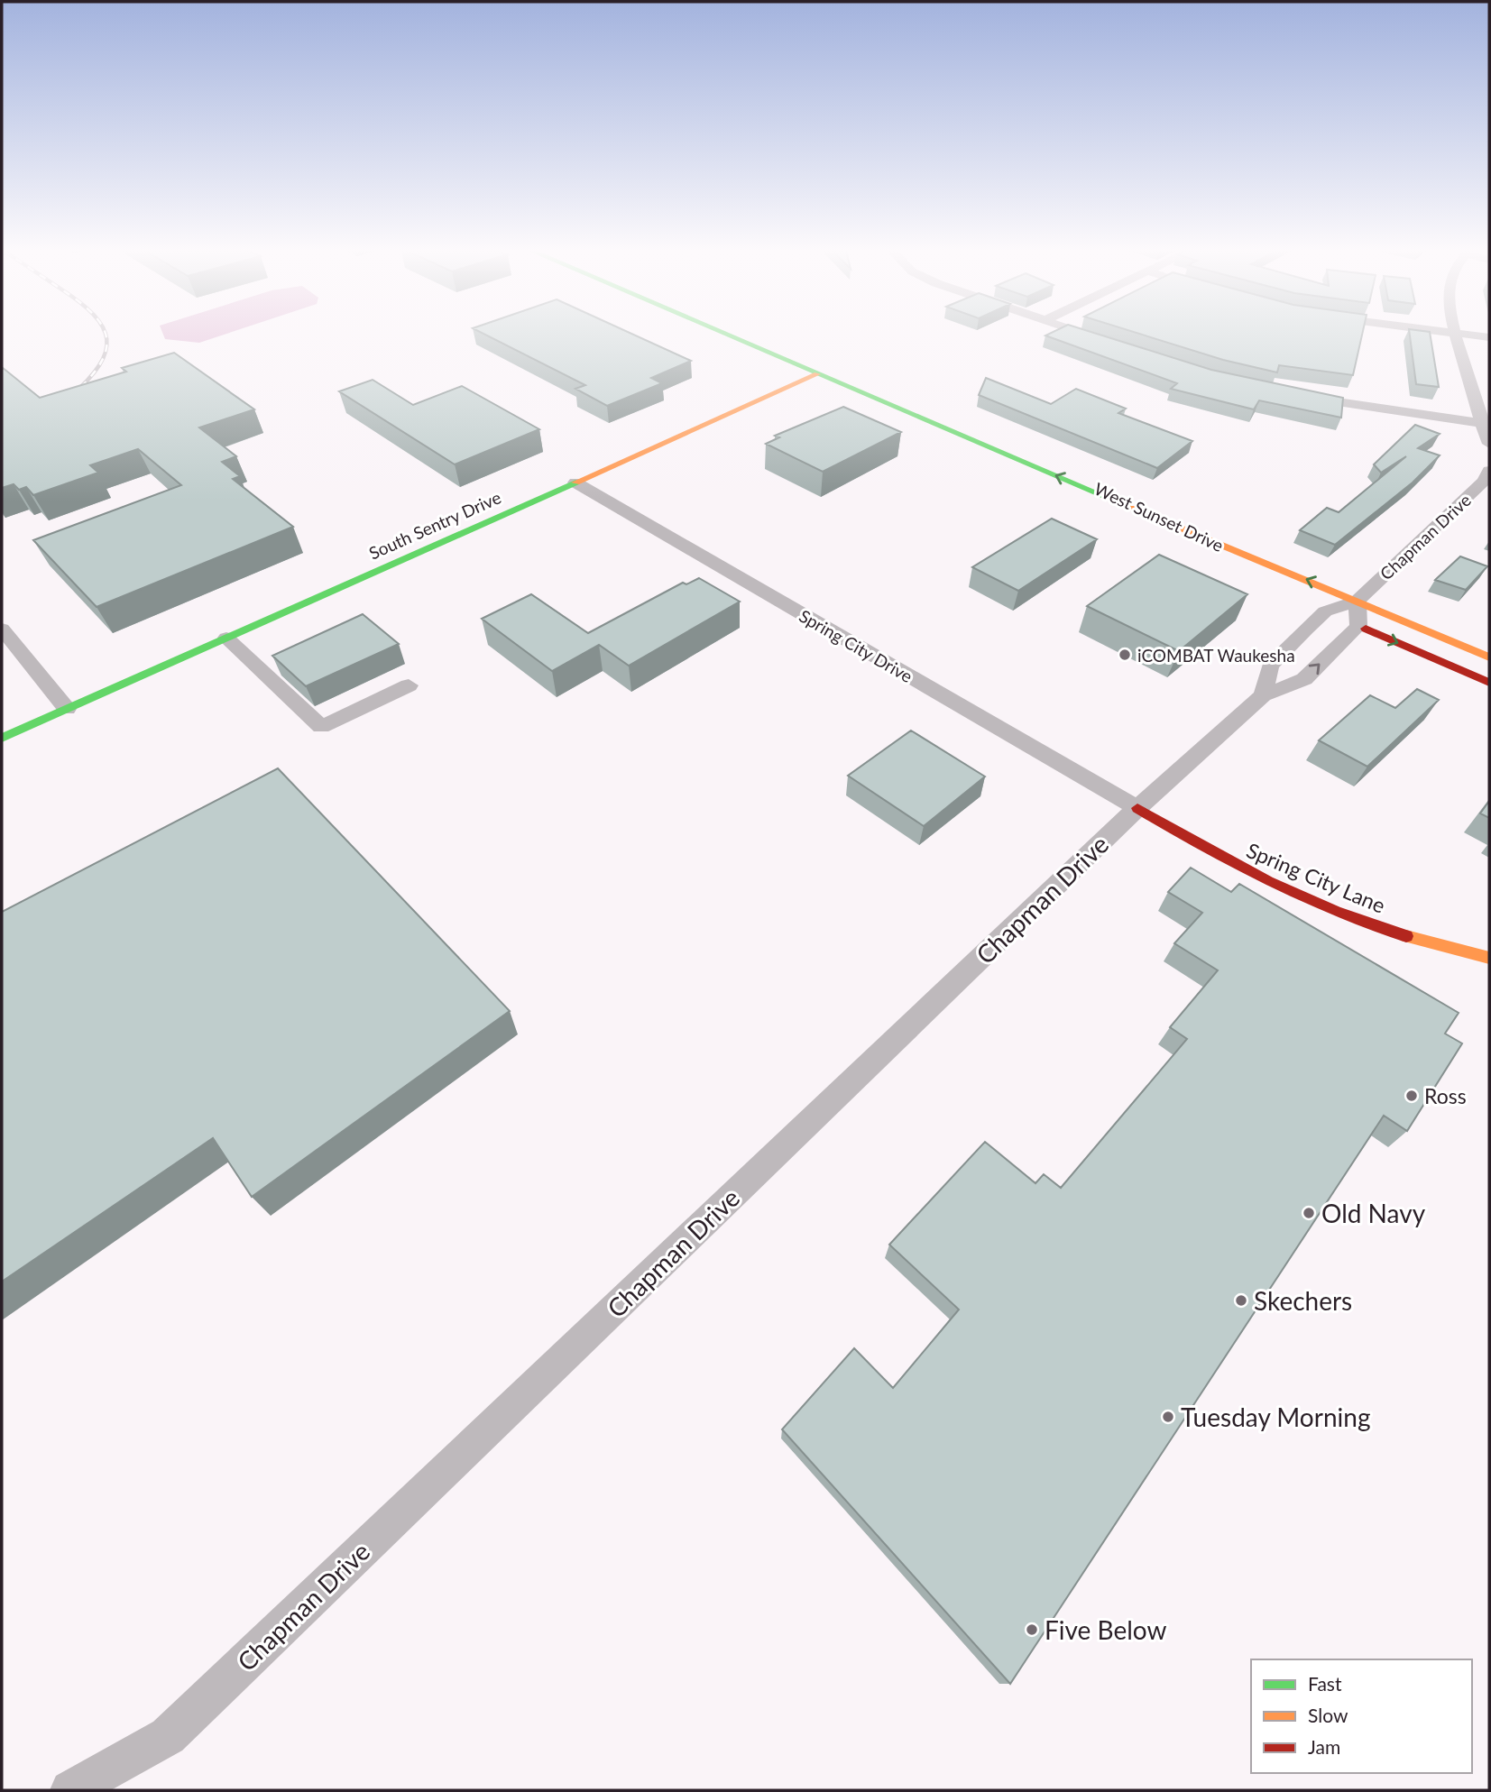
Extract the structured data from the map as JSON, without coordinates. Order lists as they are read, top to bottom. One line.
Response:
{"streets":{"main road":["West Sunset Drive","South Sentry Drive","Spring City Lane"],"street":["Chapman Drive","Spring City Drive"]},"crossings":[["West Sunset Drive","South Sentry Drive"],["West Sunset Drive","Chapman Drive"],["South Sentry Drive","Spring City Drive"],["Chapman Drive","Spring City Drive"],["Chapman Drive","Spring City Lane"],["Spring City Drive","Spring City Lane"]],"places":["iCOMBAT Waukesha","Ross","Old Navy","Skechers","Tuesday Morning","Five Below"],"legend":["Fast","Slow","Jam"]}
